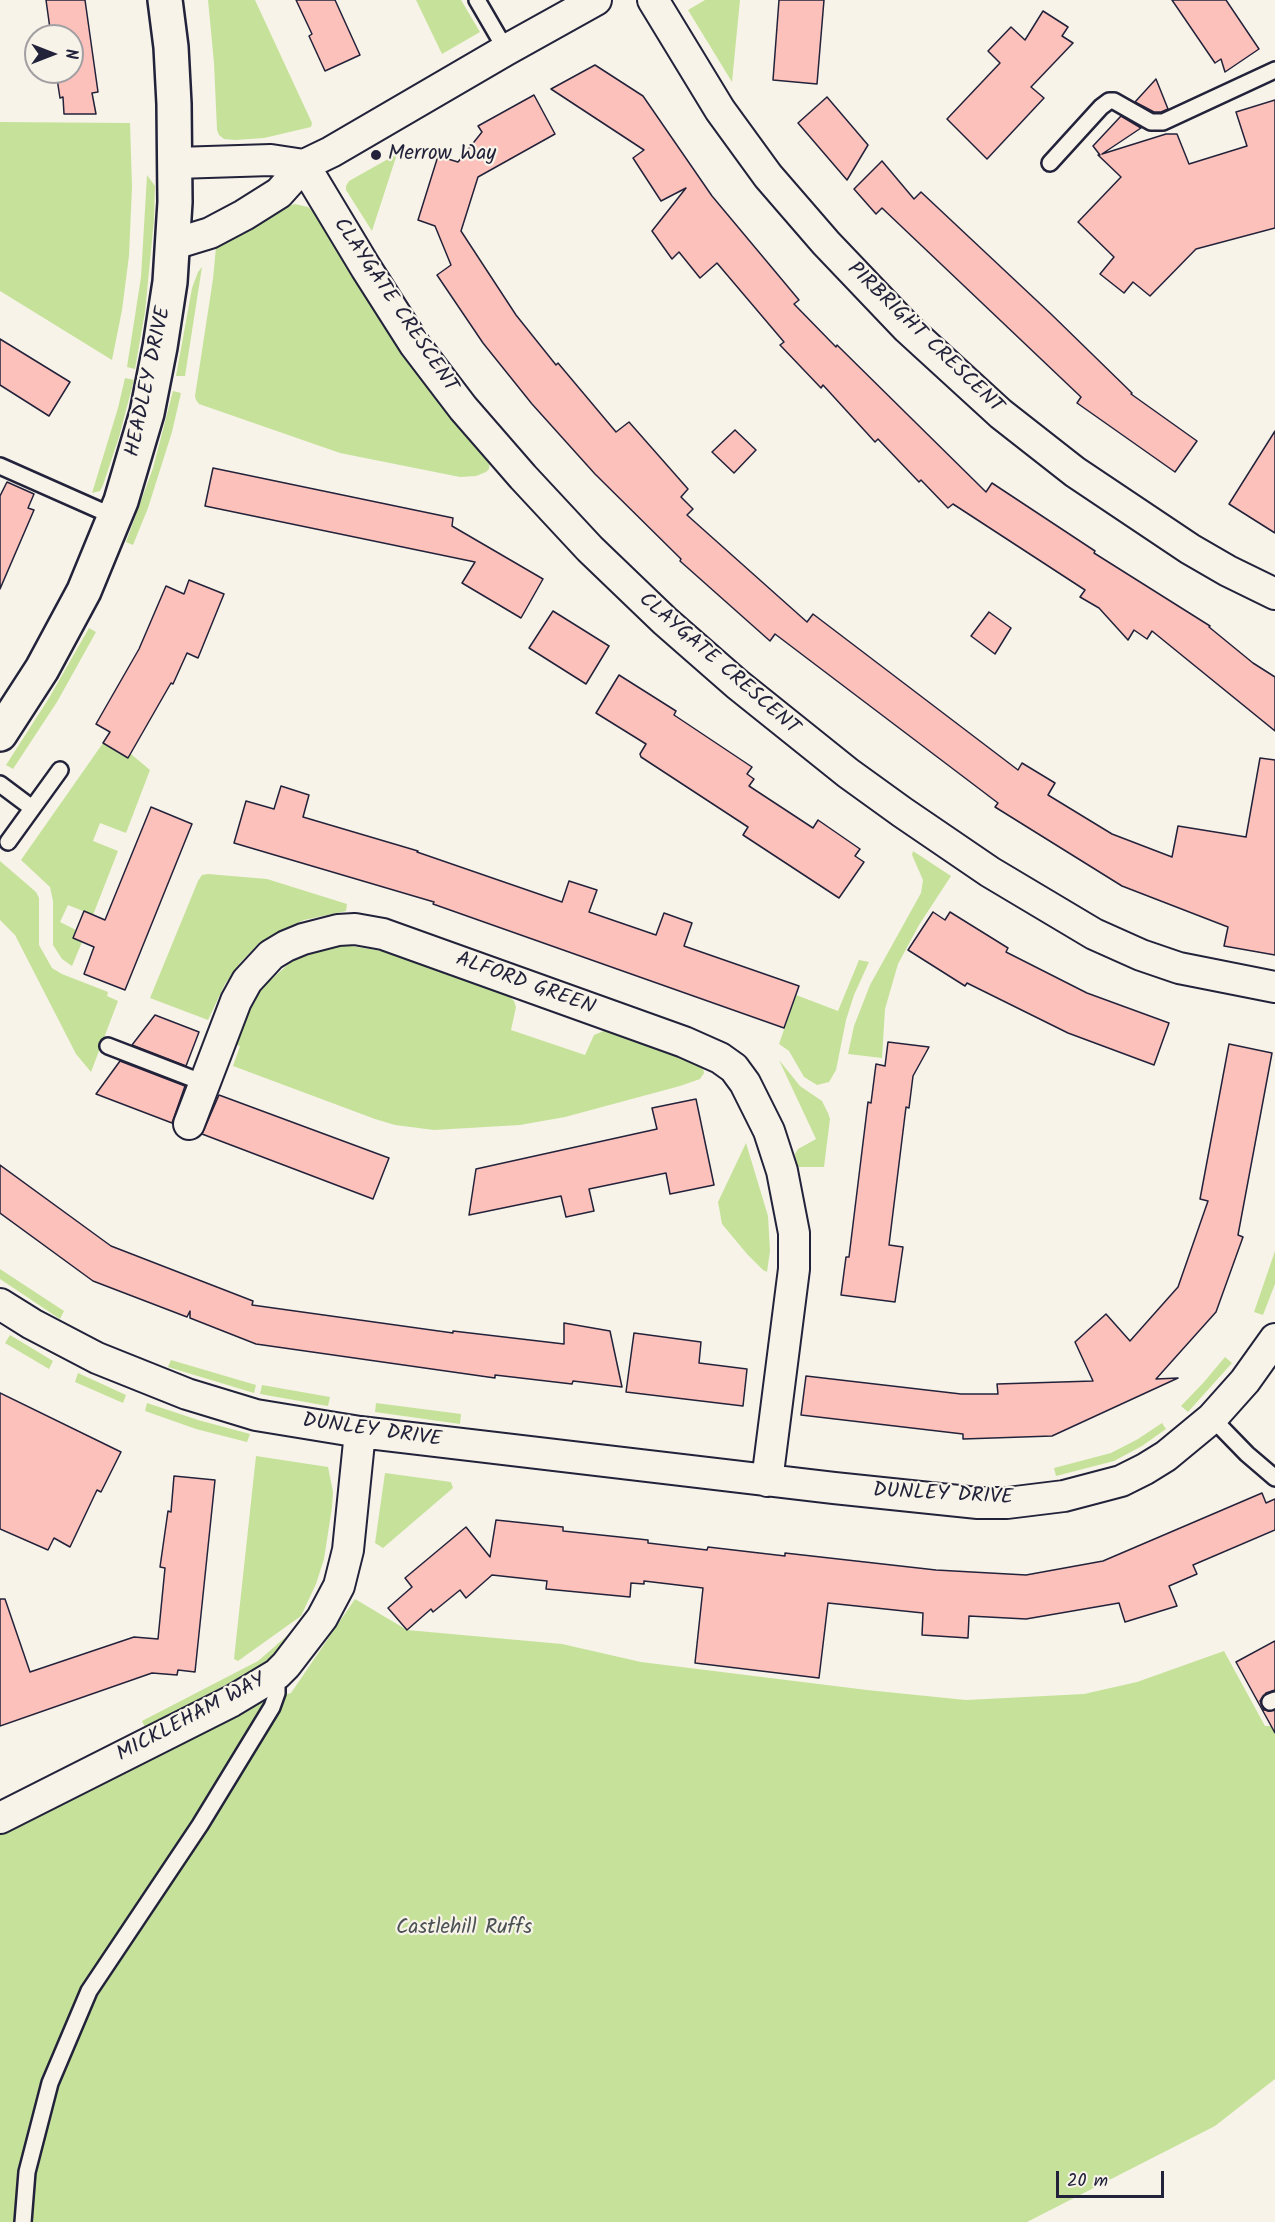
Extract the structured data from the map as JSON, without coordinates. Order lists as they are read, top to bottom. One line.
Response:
{"streets":{"street":["CLAYGATE CRESCENT","PIRBRIGHT CRESCENT","HEADLEY DRIVE","ALFORD GREEN","DUNLEY DRIVE","MICKLEHAM WAY"]},"crossings":[["ALFORD GREEN","DUNLEY DRIVE"],["DUNLEY DRIVE","MICKLEHAM WAY"]],"parks":["Castlehill Ruffs"],"places":["Merrow Way"],"scale_bar":"20 m","north":"right"}
